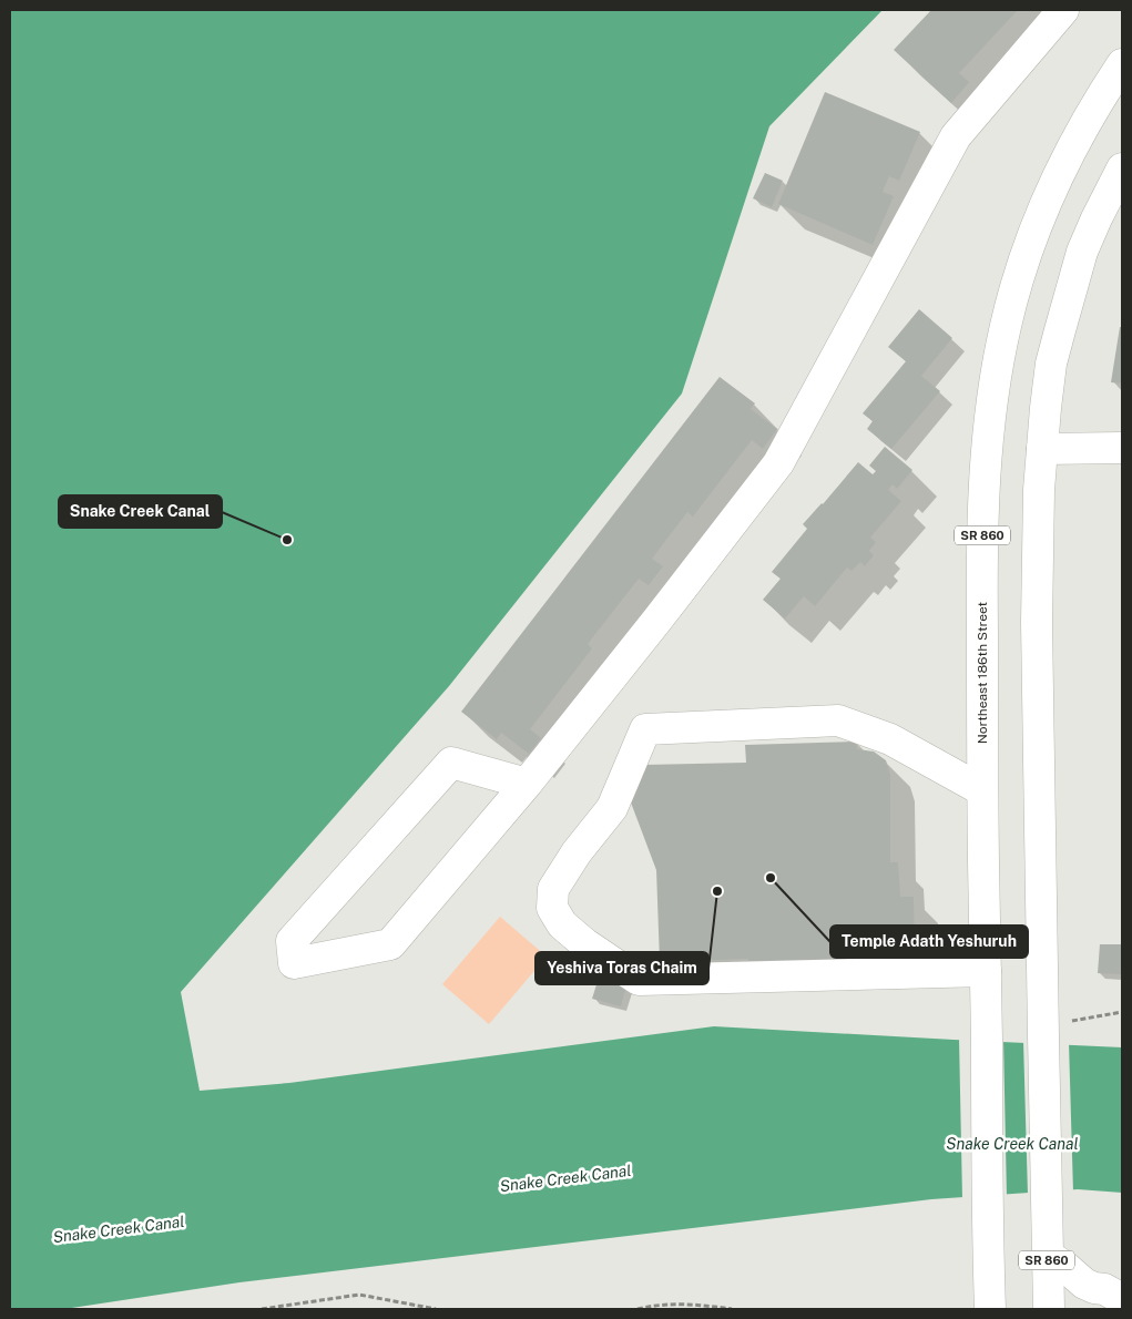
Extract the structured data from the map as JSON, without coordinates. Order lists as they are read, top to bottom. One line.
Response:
{"streets":{"main road":["SR 860","Northeast 186th Street"]},"water":["Snake Creek Canal"],"places":["Snake Creek Canal","Temple Adath Yeshuruh","Yeshiva Toras Chaim"]}
